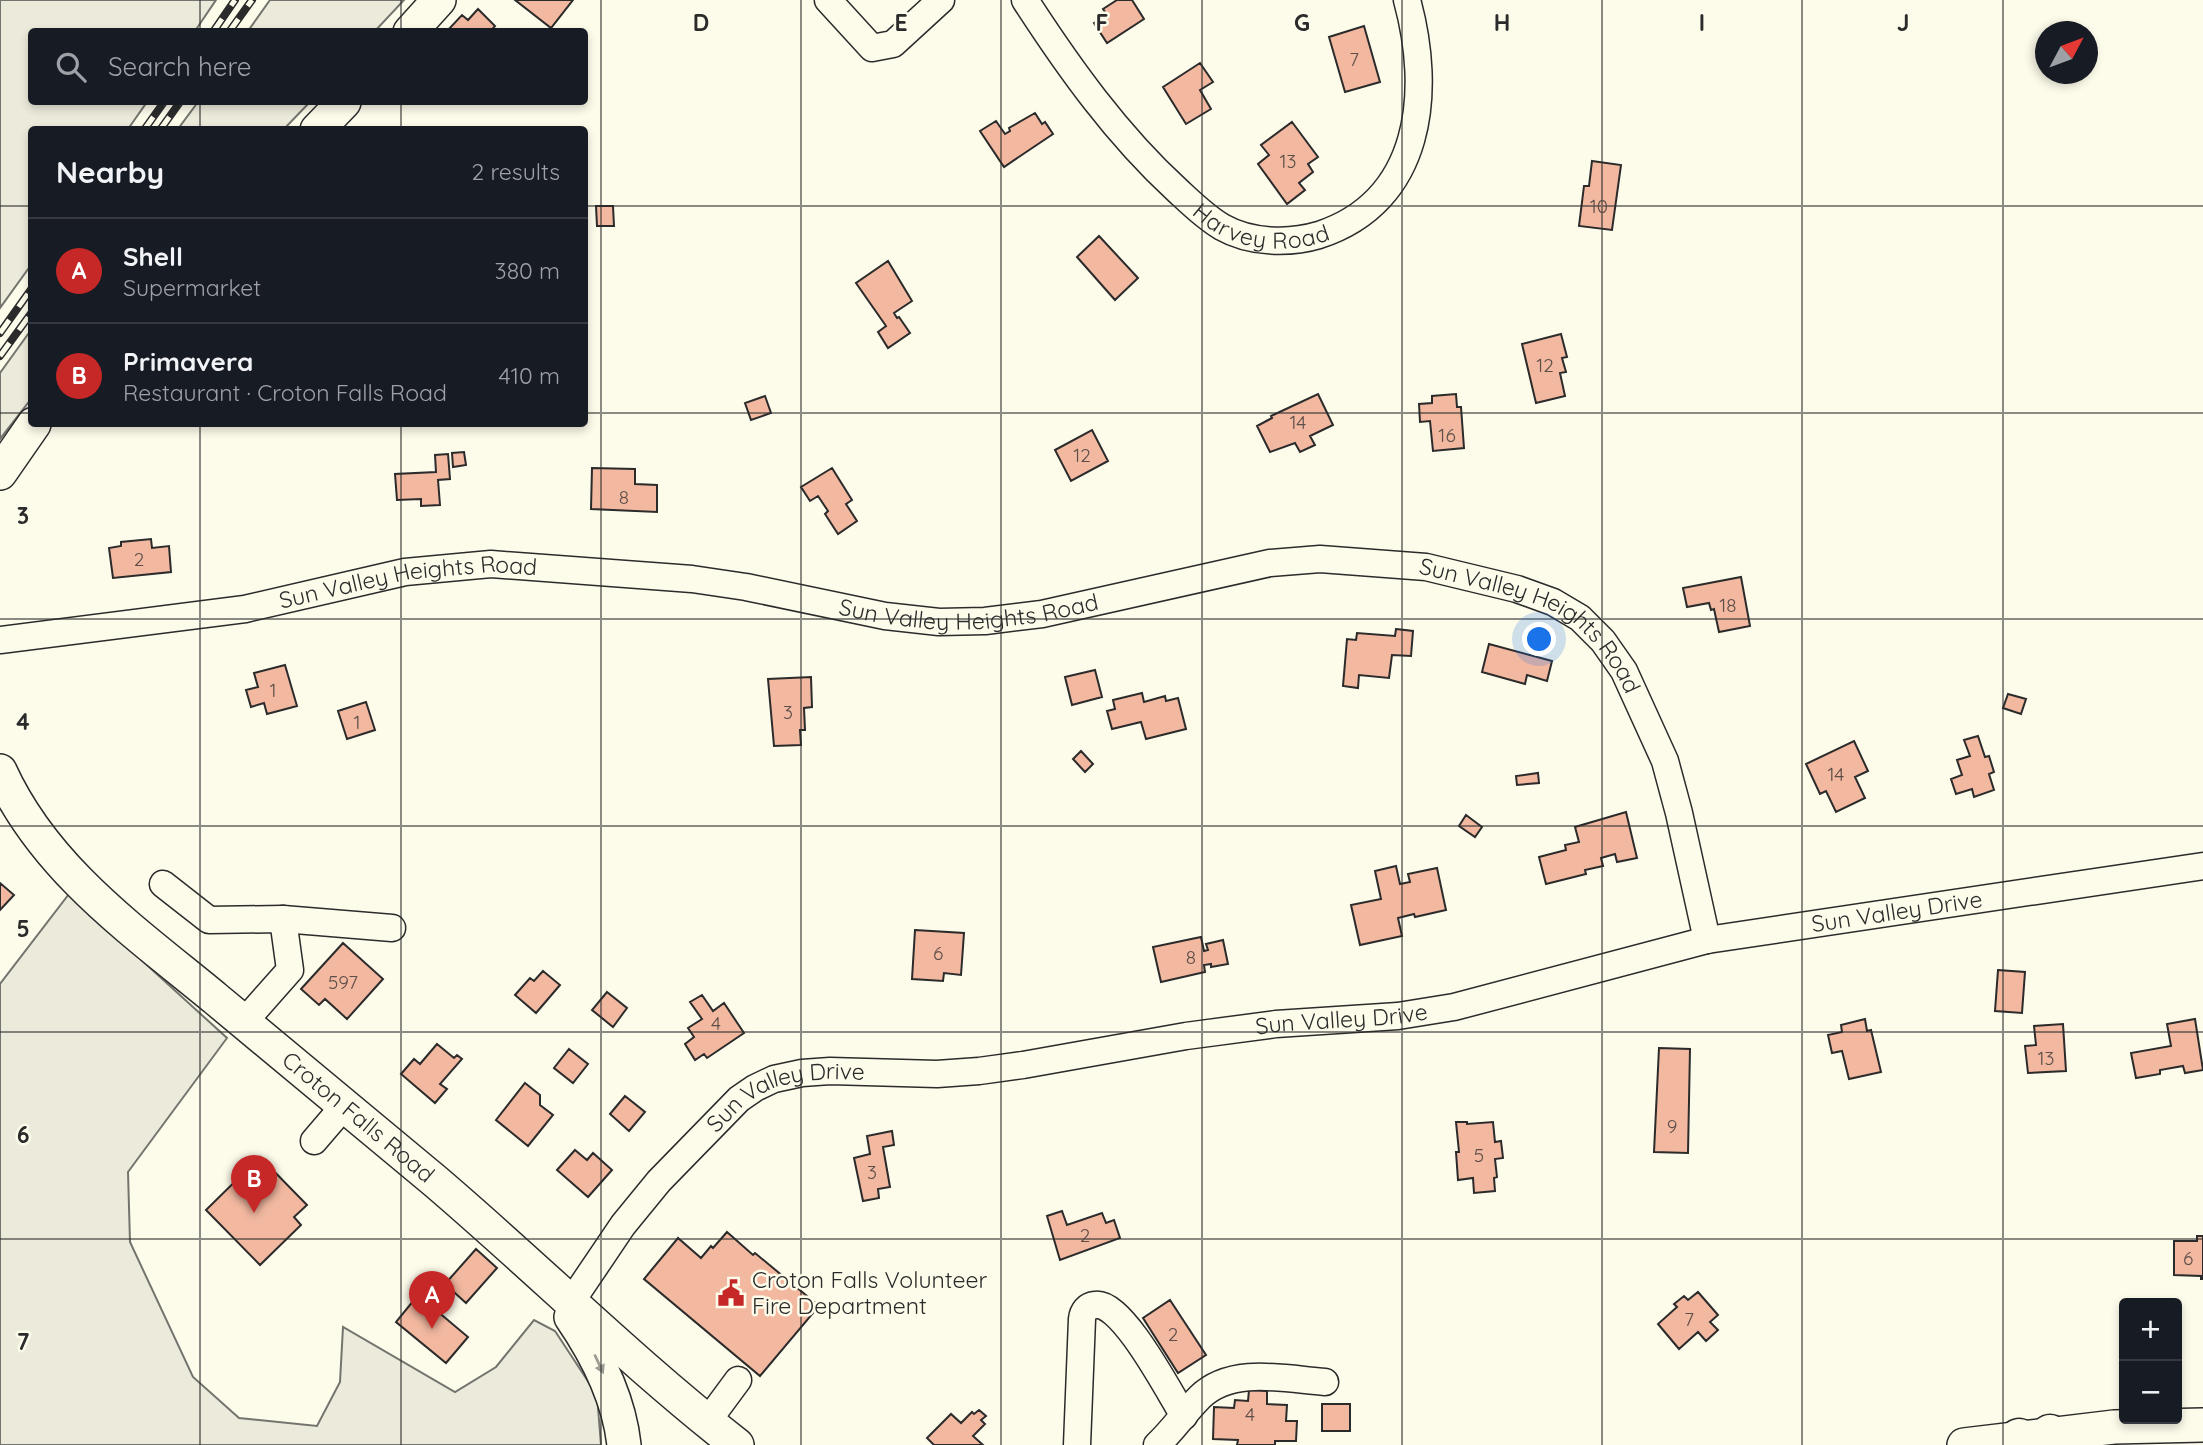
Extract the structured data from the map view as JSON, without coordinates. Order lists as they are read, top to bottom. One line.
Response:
{"streets":{"main road":["Croton Falls Road"],"street":["Harvey Road","Sun Valley Heights Road","Sun Valley Drive"]},"crossings":[["Sun Valley Heights Road","Sun Valley Drive"],["Sun Valley Drive","Croton Falls Road"]],"places":{"public building":["Croton Falls Volunteer Fire Department"]},"house_numbers":["7","13","10","12","14","16","12","8","2","18","1","3","1","14","6","8","597","4","13","9","5","3","2","6","7","2","4"],"north":"top right","page":{"search":"Search here","heading":["Nearby","2 results"],"list":[{"mark":"A","name":"Shell","note":"Supermarket","value":"380 m"},{"mark":"B","name":"Primavera","note":"Restaurant · Croton Falls Road","value":"410 m"}],"pins":["B","A"],"map_buttons":["+","−"]},"grid":{"columns":["D","E","F","G","H","I","J"],"rows":["3","4","5","6","7"]}}
